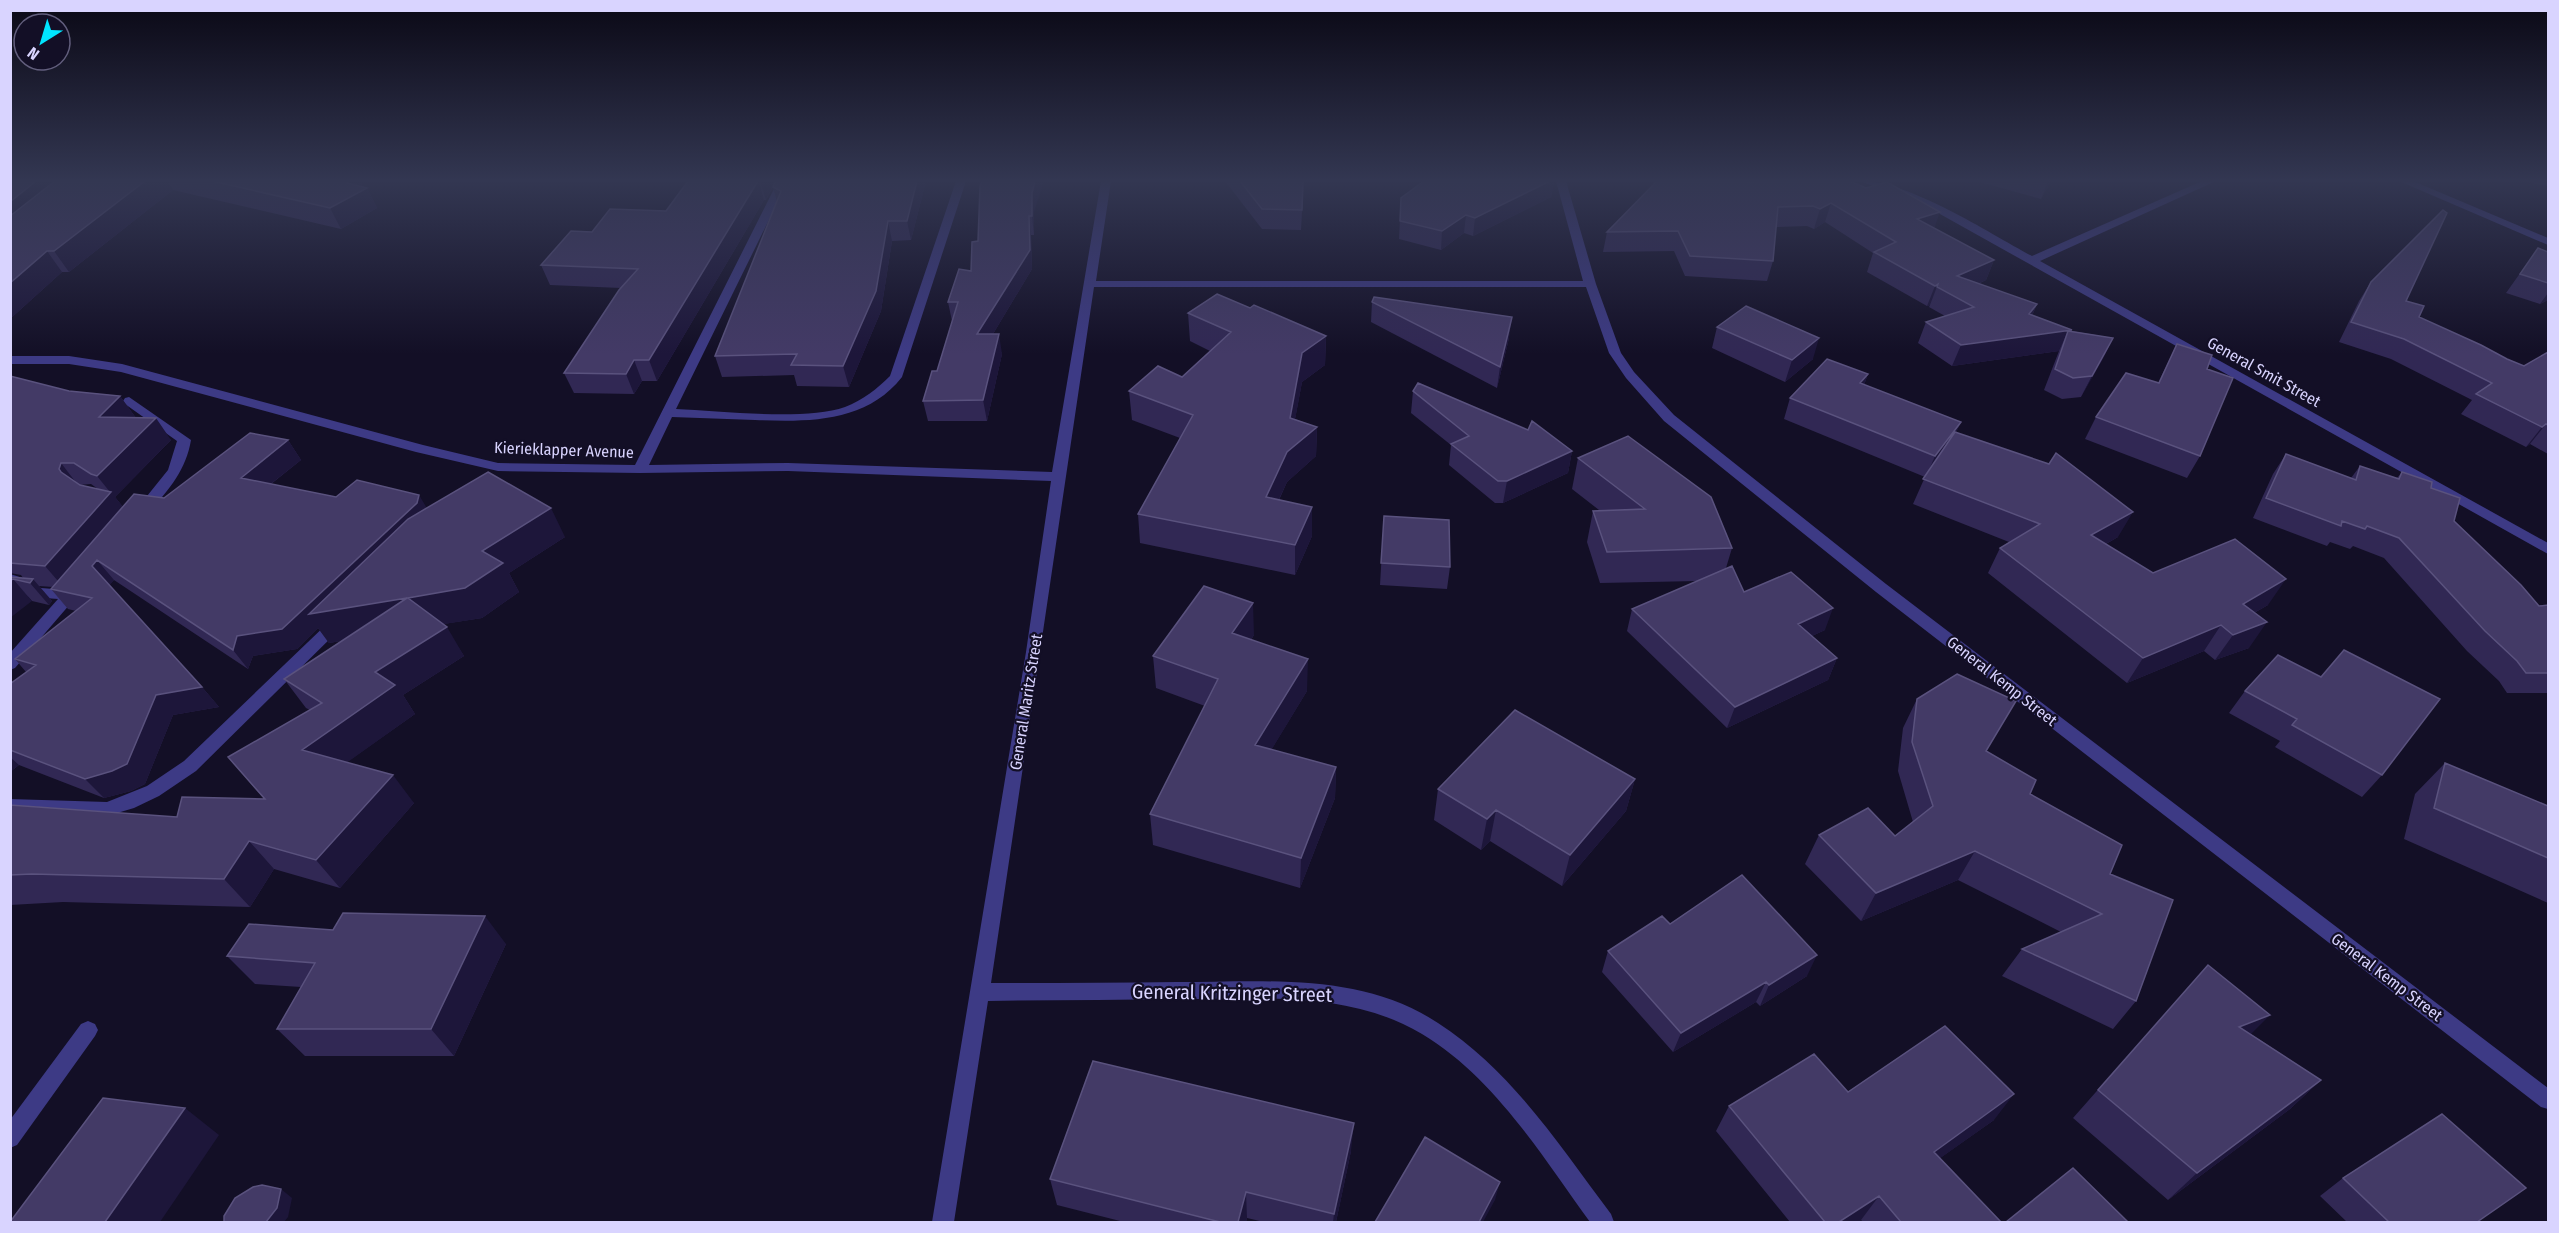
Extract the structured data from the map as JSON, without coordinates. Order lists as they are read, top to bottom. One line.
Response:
{"streets":{"street":["General Smit Street","Kierieklapper Avenue","General Kemp Street","General Maritz Street","General Kritzinger Street"]},"crossings":[["Kierieklapper Avenue","General Maritz Street"],["General Maritz Street","General Kritzinger Street"]],"north":"bottom left"}
